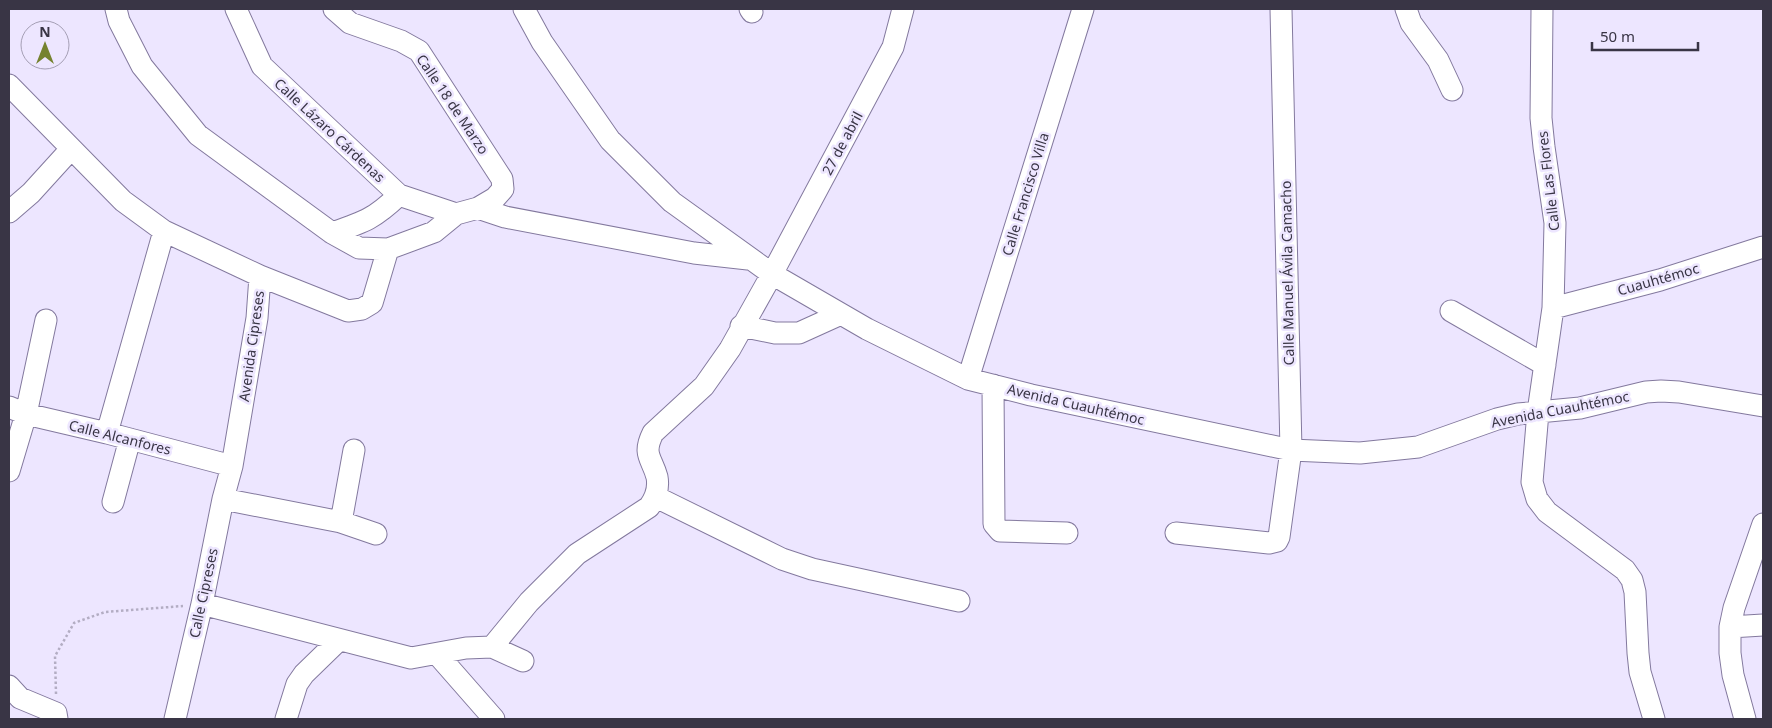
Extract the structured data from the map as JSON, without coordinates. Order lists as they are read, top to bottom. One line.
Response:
{"streets":{"street":["Calle 18 de Marzo","Calle Lázaro Cárdenas","27 de abril","Calle Las Flores","Calle Francisco Villa","Calle Manuel Ávila Camacho","Cuauhtémoc","Avenida Cipreses","Avenida Cuauhtémoc","Calle Alcanfores","Calle Cipreses"]},"crossings":[["27 de abril","Avenida Cuauhtémoc"],["Calle Las Flores","Cuauhtémoc"],["Calle Las Flores","Avenida Cuauhtémoc"],["Calle Francisco Villa","Avenida Cuauhtémoc"],["Calle Manuel Ávila Camacho","Avenida Cuauhtémoc"],["Avenida Cipreses","Calle Alcanfores"],["Avenida Cipreses","Calle Cipreses"],["Calle Alcanfores","Calle Cipreses"]],"scale_bar":"50 m","north":"top"}
